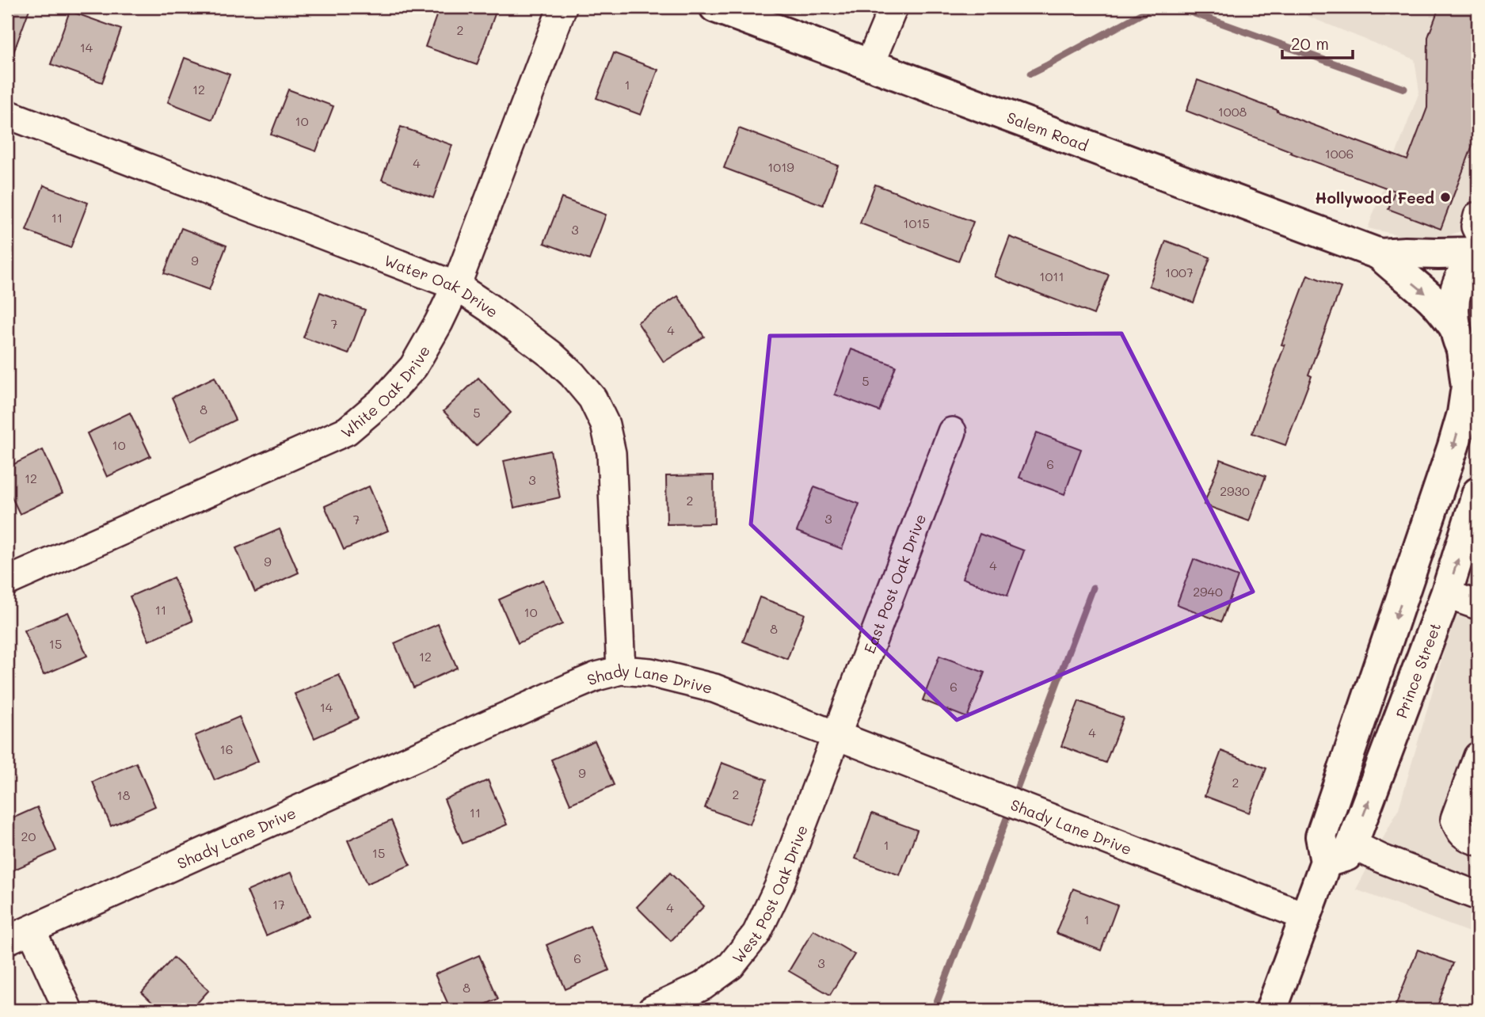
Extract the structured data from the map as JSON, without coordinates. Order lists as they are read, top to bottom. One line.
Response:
{"streets":{"main road":["Salem Road","Prince Street"],"street":["Water Oak Drive","White Oak Drive","East Post Oak Drive","Shady Lane Drive","West Post Oak Drive"]},"crossings":[["Salem Road","Prince Street"],["Water Oak Drive","White Oak Drive"],["Water Oak Drive","Shady Lane Drive"],["East Post Oak Drive","Shady Lane Drive"],["East Post Oak Drive","West Post Oak Drive"],["Prince Street","Shady Lane Drive"],["Shady Lane Drive","West Post Oak Drive"]],"places":["Hollywood Feed"],"house_numbers":["2","14","1","12","1008","10","1006","4","1019","11","1015","3","9","1007","1011","7","4","5","8","5","10","6","12","3","2930","2","3","7","9","4","2940","11","10","8","15","12","6","14","4","16","9","2","2","18","11","20","1","15","17","4","1","6","3","8"],"scale_bar":"20 m"}
